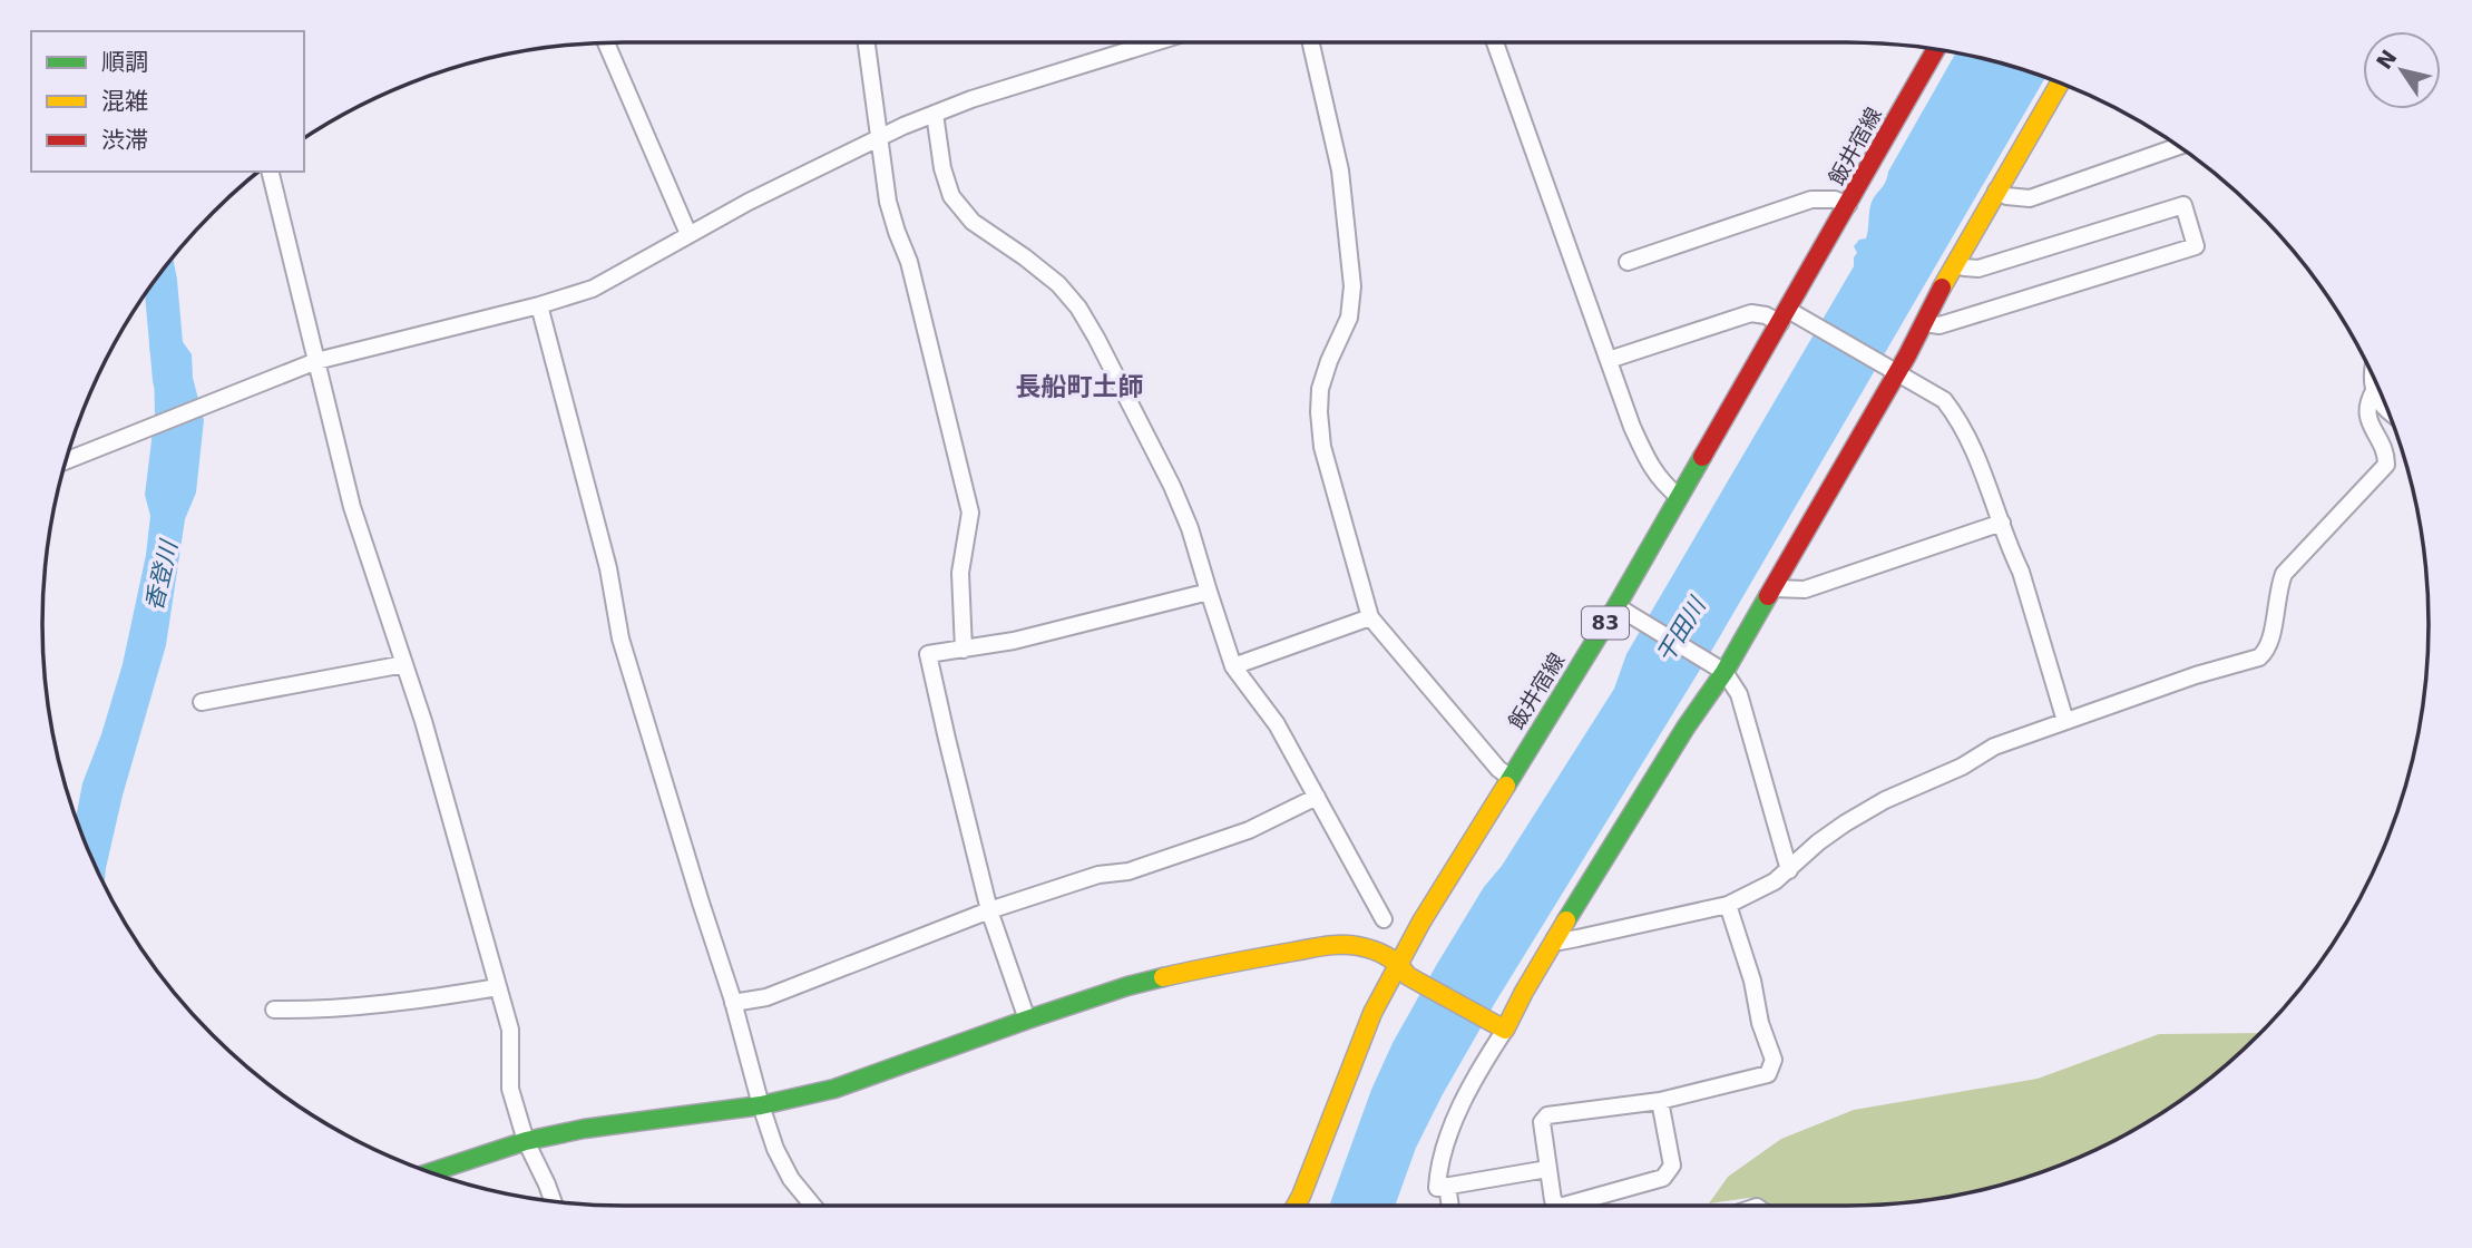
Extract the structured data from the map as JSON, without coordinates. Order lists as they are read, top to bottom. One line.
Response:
{"streets":{"street":["飯井宿線","83"]},"districts":["長船町土師"],"water":["香登川","干田川"],"legend":["順調","混雑","渋滞"],"north":"top left"}
